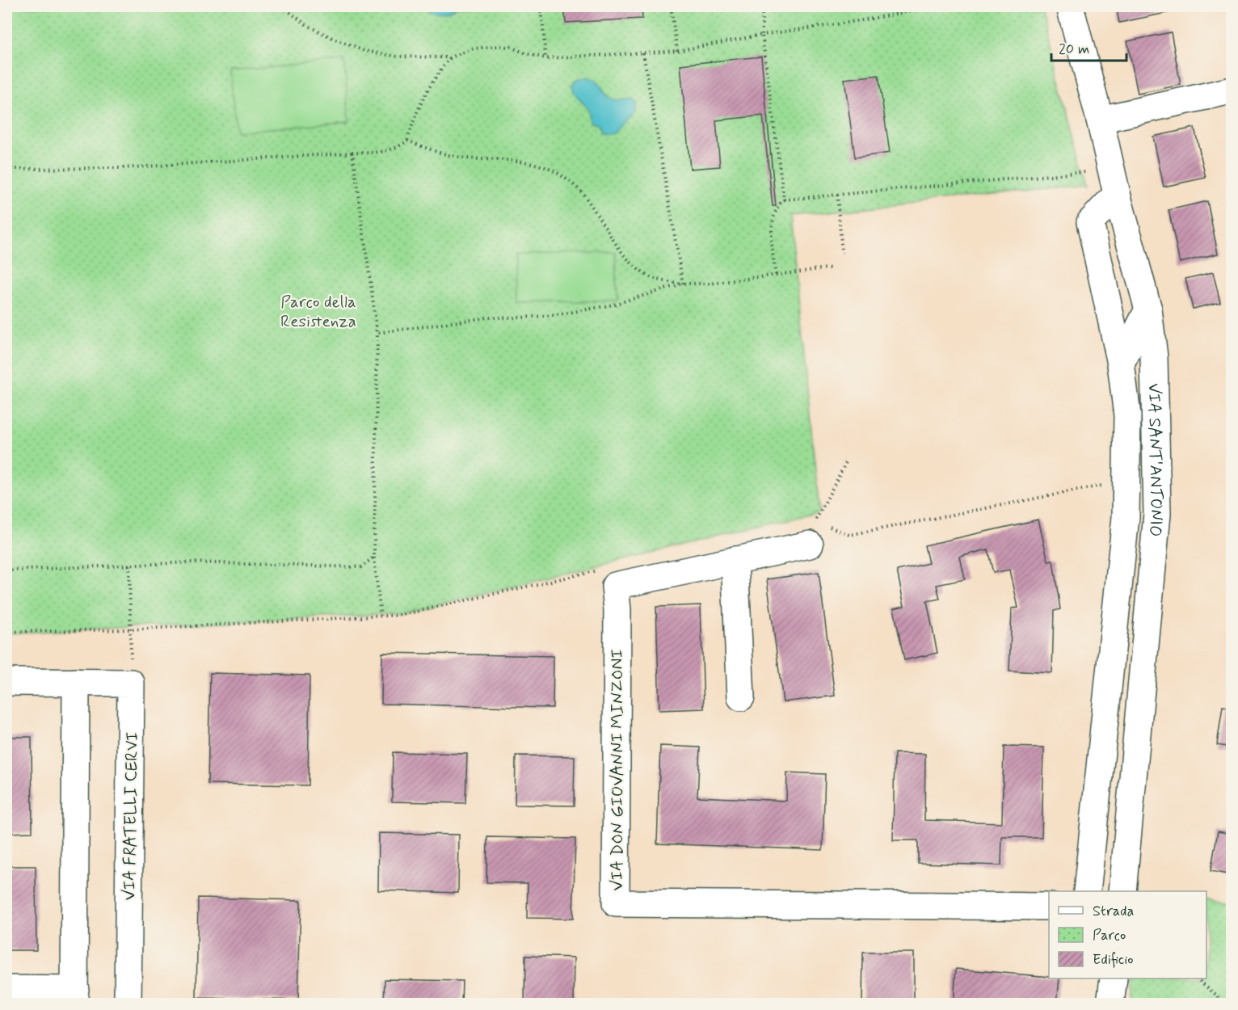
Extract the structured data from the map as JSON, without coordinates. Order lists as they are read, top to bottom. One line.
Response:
{"streets":{"street":["VIA SANT'ANTONIO","VIA DON GIOVANNI MINZONI","VIA FRATELLI CERVI"]},"parks":["Parco della Resistenza"],"legend":["Strada","Parco","Edificio"],"scale_bar":"20 m"}
